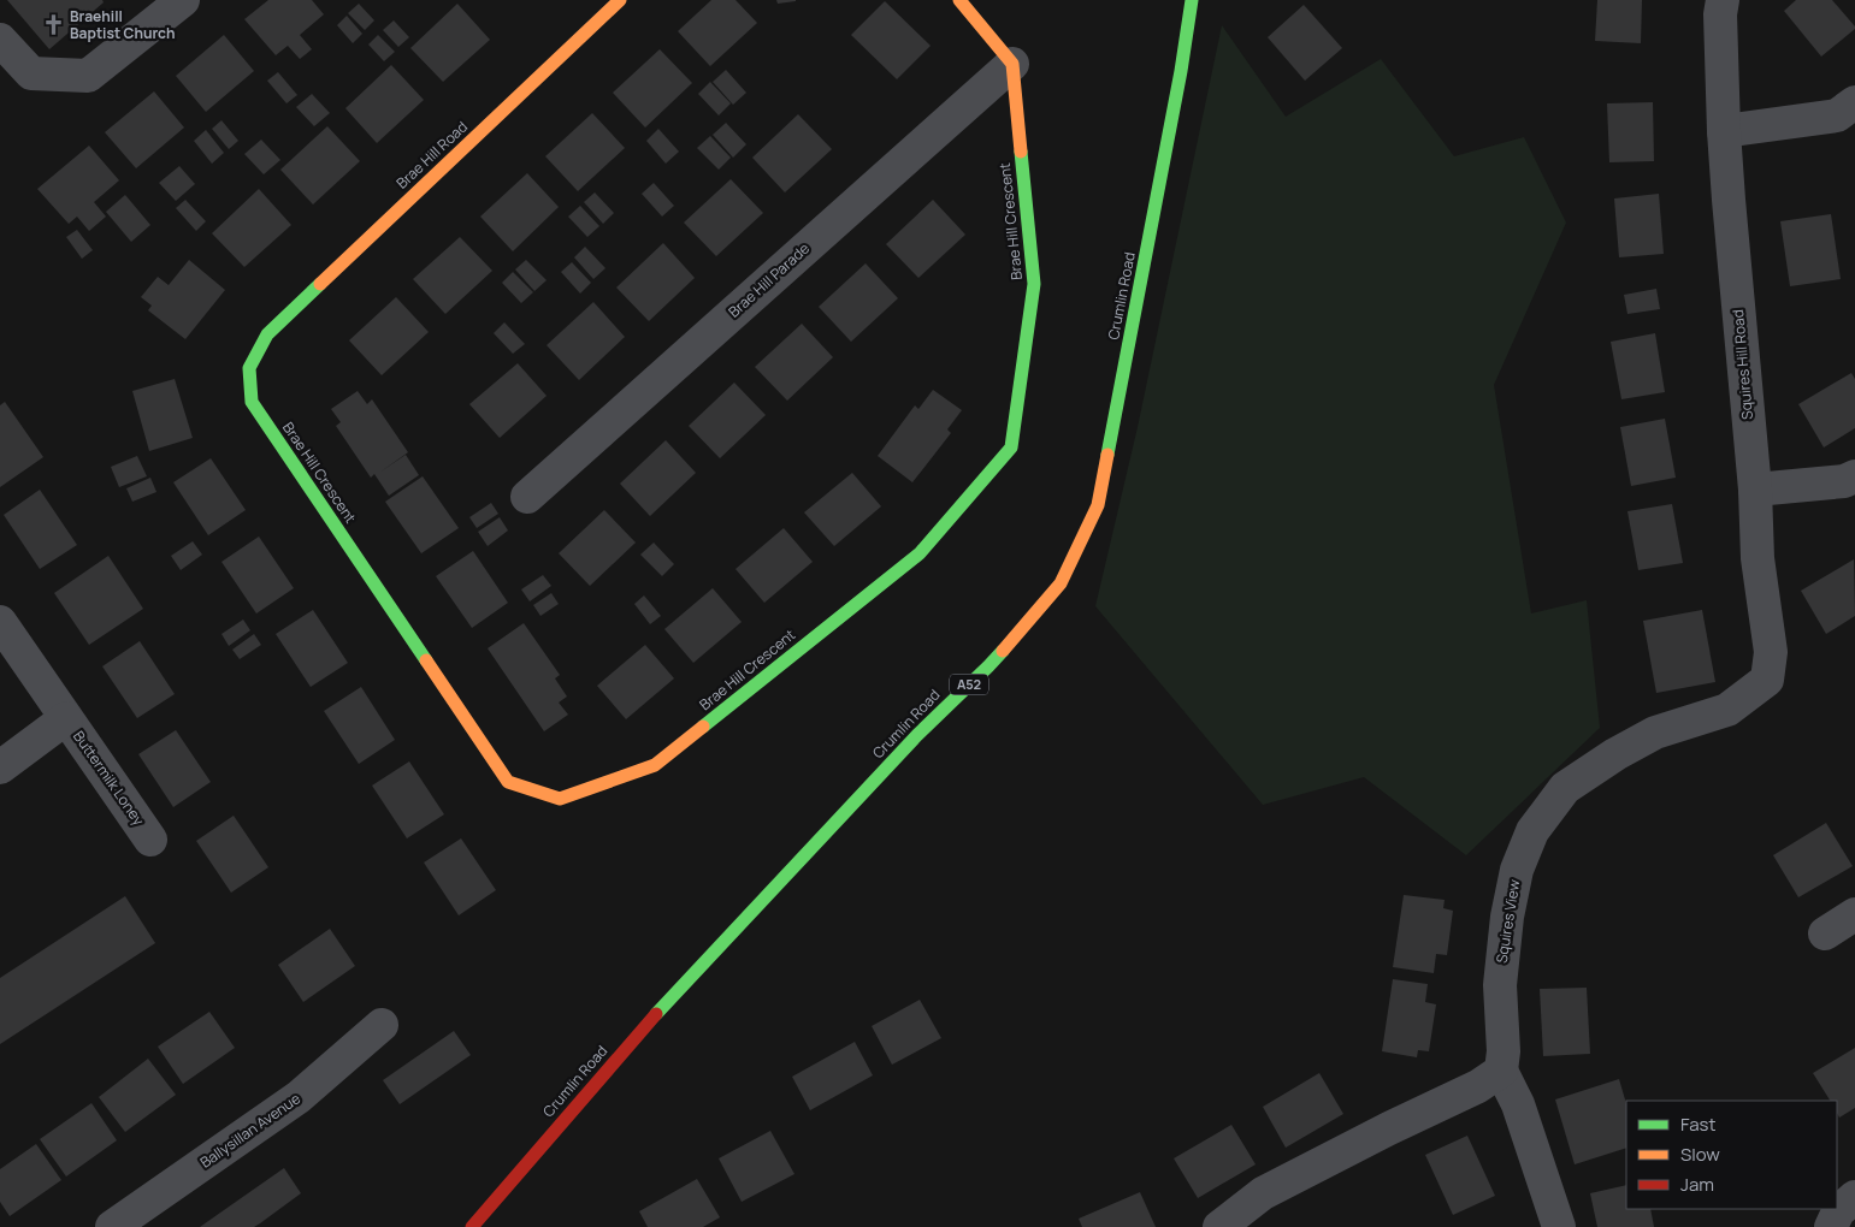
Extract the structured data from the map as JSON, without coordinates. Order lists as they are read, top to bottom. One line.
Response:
{"streets":{"street":["Brae Hill Road","Brae Hill Crescent","Brae Hill Parade","Crumlin Road","Squires Hill Road","A52","Buttermilk Loney","Squires View","Ballysillan Avenue"]},"crossings":[["Brae Hill Road","Brae Hill Crescent"],["Brae Hill Crescent","Brae Hill Parade"],["Squires Hill Road","Squires View"]],"places":{"church":["Braehill Baptist Church"]},"legend":["Fast","Slow","Jam"]}
